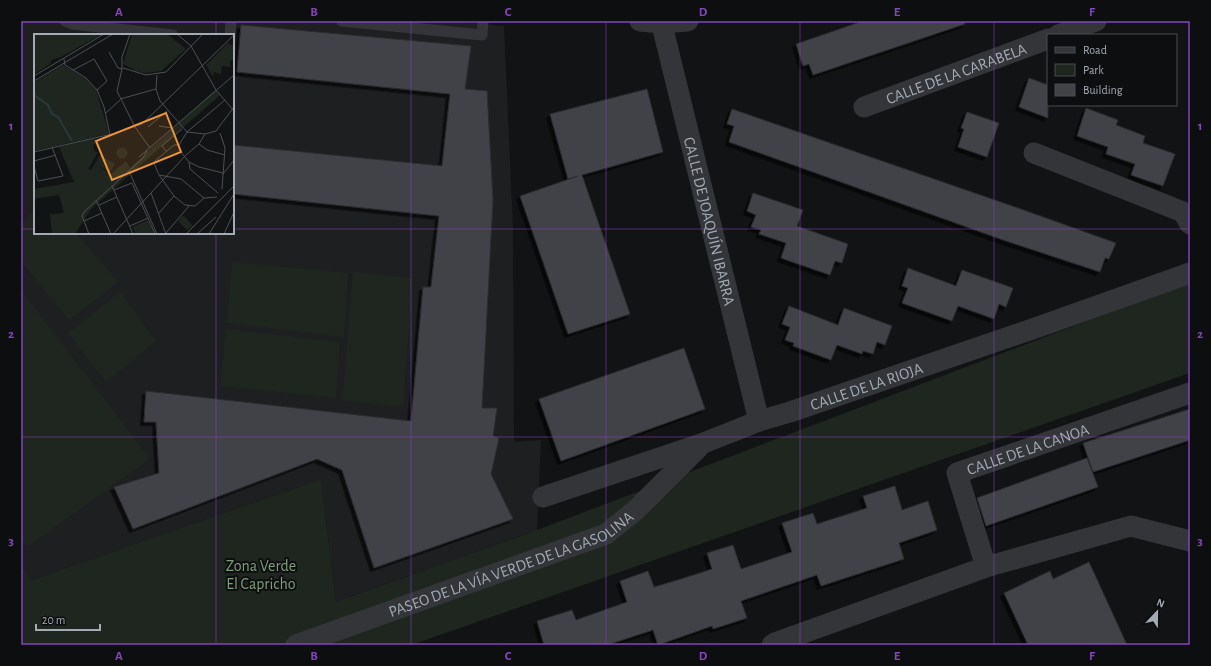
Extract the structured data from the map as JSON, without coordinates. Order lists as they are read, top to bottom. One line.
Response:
{"streets":{"street":["CALLE DE LA CARABELA","CALLE DE JOAQUÍN IBARRA","CALLE DE LA RIOJA","CALLE DE LA CANOA","PASEO DE LA VÍA VERDE DE LA GASOLINA"]},"crossings":[["CALLE DE JOAQUÍN IBARRA","CALLE DE LA RIOJA"],["CALLE DE LA RIOJA","PASEO DE LA VÍA VERDE DE LA GASOLINA"]],"parks":["Zona Verde El Capricho"],"legend":["Road","Park","Building"],"scale_bar":"20 m","north":"top","grid":{"columns":["A","B","C","D","E","F"],"rows":["1","2","3"]}}
